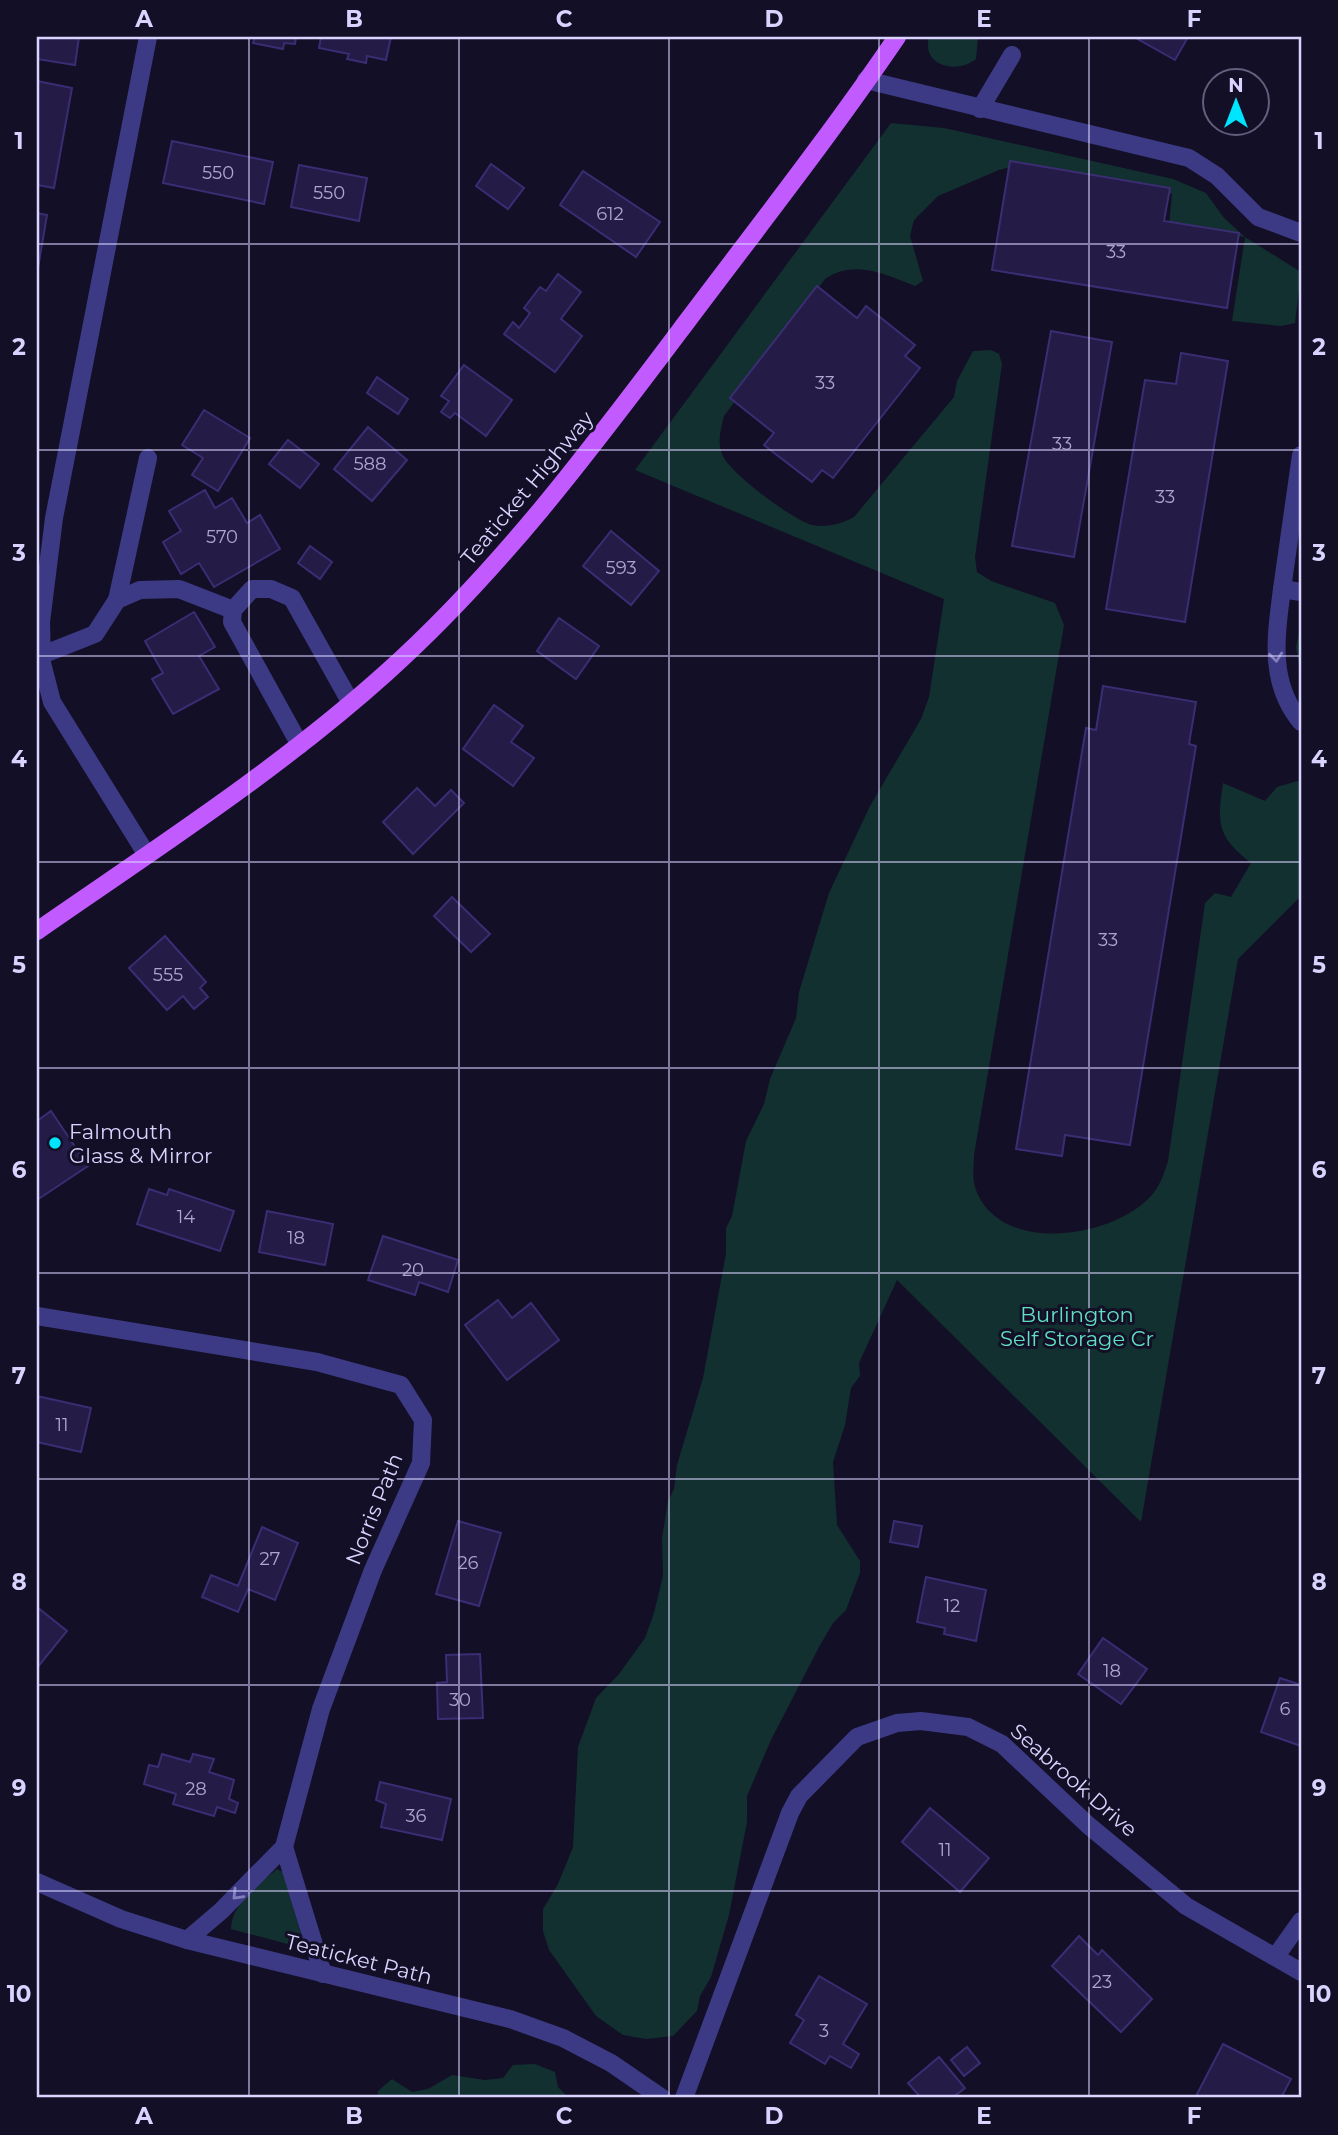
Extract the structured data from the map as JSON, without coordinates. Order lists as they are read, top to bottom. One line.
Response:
{"streets":{"main road":["Teaticket Highway"],"street":["Norris Path","Seabrook Drive","Teaticket Path"]},"crossings":[["Norris Path","Teaticket Path"]],"parks":["Burlington Self Storage Cr"],"places":["Falmouth Glass & Mirror"],"house_numbers":["550","550","612","33","33","33","588","33","570","593","33","555","14","18","20","11","27","26","12","18","30","6","28","36","11","23","3"],"north":"top","grid":{"columns":["A","B","C","D","E","F"],"rows":["1","2","3","4","5","6","7","8","9","10"]}}
